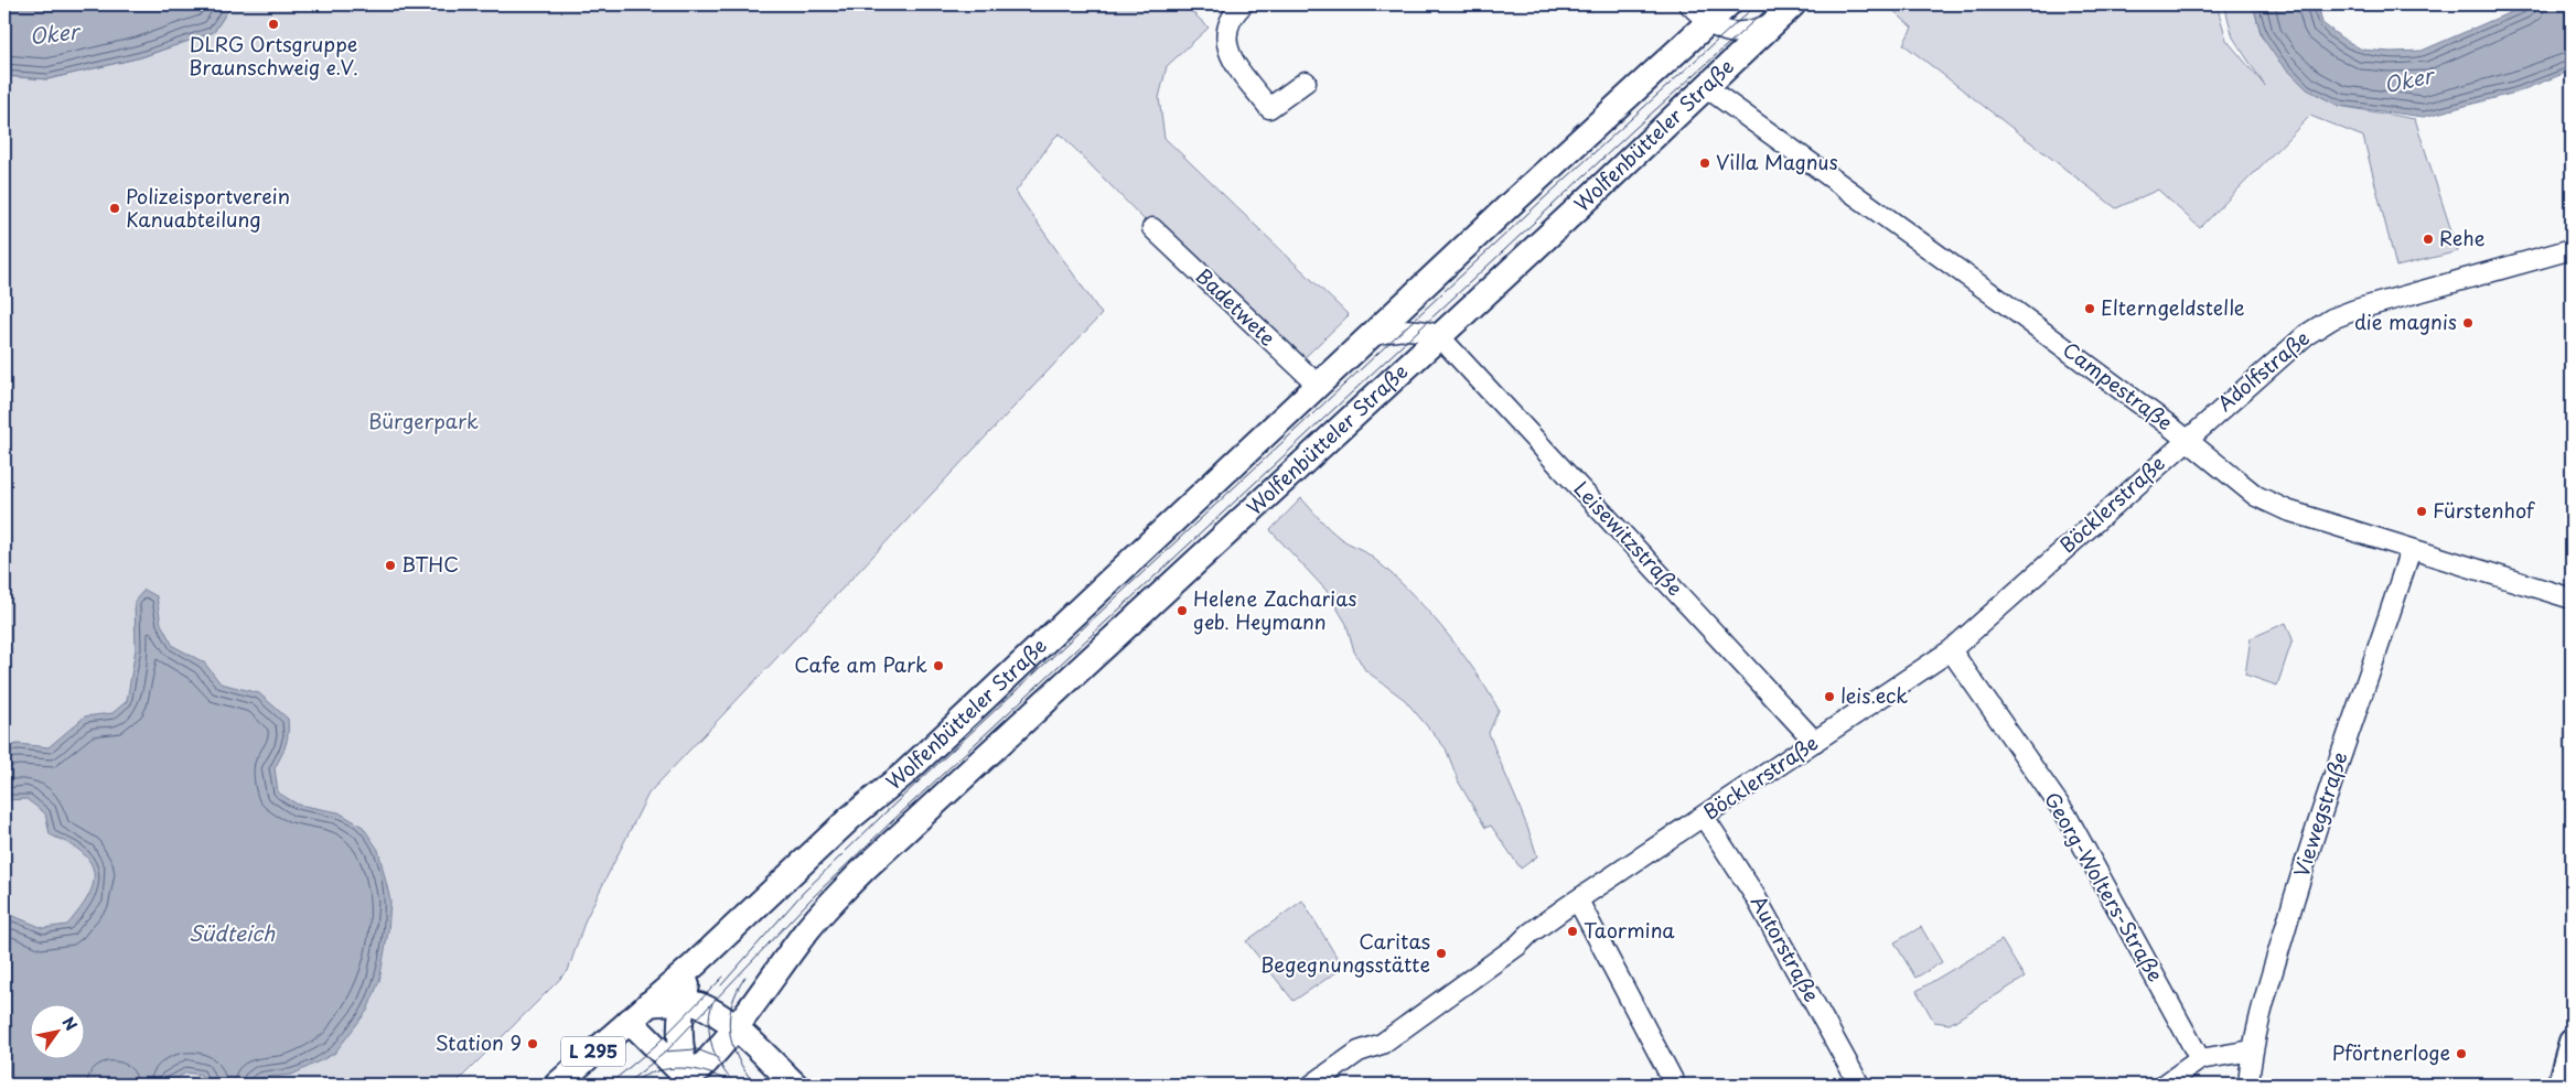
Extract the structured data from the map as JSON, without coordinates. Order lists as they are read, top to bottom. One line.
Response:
{"streets":{"main road":["Wolfenbütteler Straße","L 295"],"street":["Badetwete","Adolfstraße","Campestraße","Böcklerstraße","Leisewitzstraße","Viewegstraße","Georg-Wolters-Straße","Autorstraße"]},"crossings":[["Wolfenbütteler Straße","Badetwete"],["Wolfenbütteler Straße","Campestraße"],["Wolfenbütteler Straße","Leisewitzstraße"],["Wolfenbütteler Straße","L 295"],["Adolfstraße","Campestraße"],["Adolfstraße","Böcklerstraße"],["Campestraße","Böcklerstraße"],["Campestraße","Viewegstraße"],["Böcklerstraße","Leisewitzstraße"],["Böcklerstraße","Georg-Wolters-Straße"],["Böcklerstraße","Autorstraße"]],"water":["Oker","Südteich"],"parks":["Bürgerpark"],"places":["DLRG Ortsgruppe Braunschweig e.V.","Villa Magnus","Polizeisportverein Kanuabteilung","Rehe","Elterngeldstelle","die magnis","Fürstenhof","BTHC","Helene Zacharias geb. Heymann","Cafe am Park","leis.eck","Taormina","Caritas Begegnungsstätte","Station 9","Pförtnerloge"],"north":"top right"}
